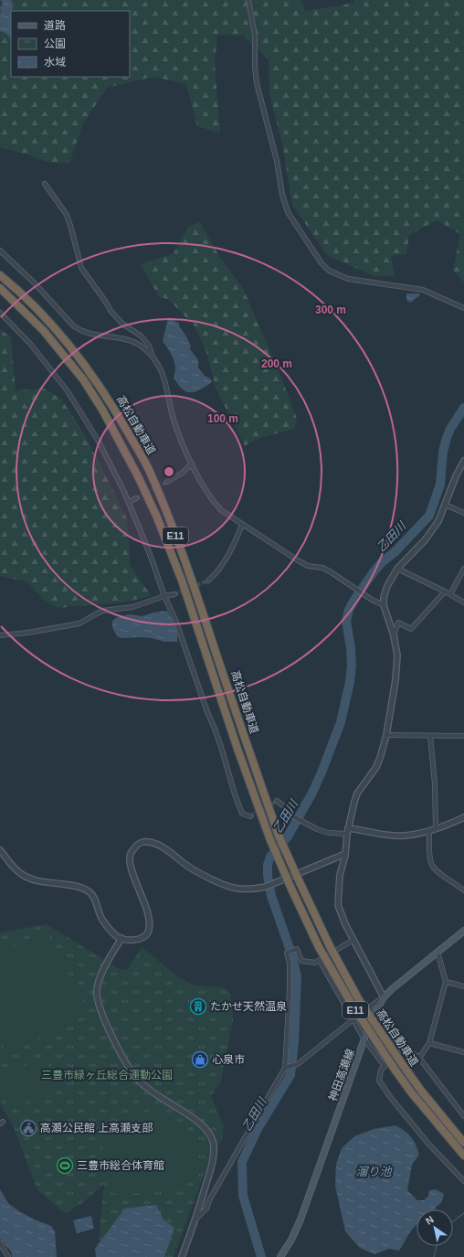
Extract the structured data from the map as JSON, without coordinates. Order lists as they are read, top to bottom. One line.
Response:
{"streets":{"highway":["高松自動車道","E11"],"main road":["神田高瀬線"]},"water":["乙田川","溜り池"],"parks":["三豊市緑ヶ丘総合運動公園"],"places":{"building":["たかせ天然温泉"],"shop":["心泉市"],"public building":["高瀬公民館 上高瀬支部"],"sports":["三豊市総合体育館"]},"legend":["道路","公園","水域"],"north":"top left","rings":["300 m","200 m","100 m"]}
